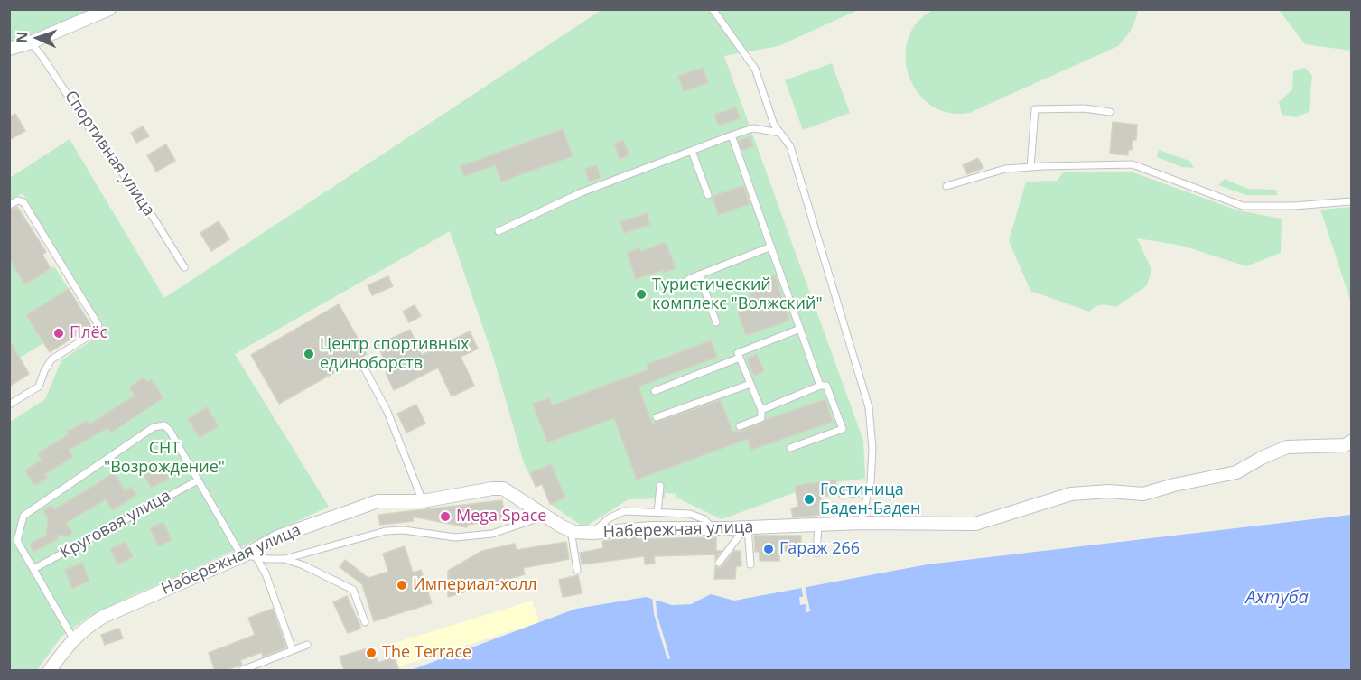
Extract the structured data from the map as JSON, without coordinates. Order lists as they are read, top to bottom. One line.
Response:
{"streets":{"street":["Набережная улица"],"lane":["Спортивная улица","Круговая улица"]},"water":["Ахтуба"],"parks":["СНТ \"Возрождение\""],"places":["Туристический комплекс \"Волжский\"","Плёс","Центр спортивных единоборств","Гостиница Баден-Баден","Mega Space","Гараж 266","Империал-холл","The Terrace"],"north":"left"}
